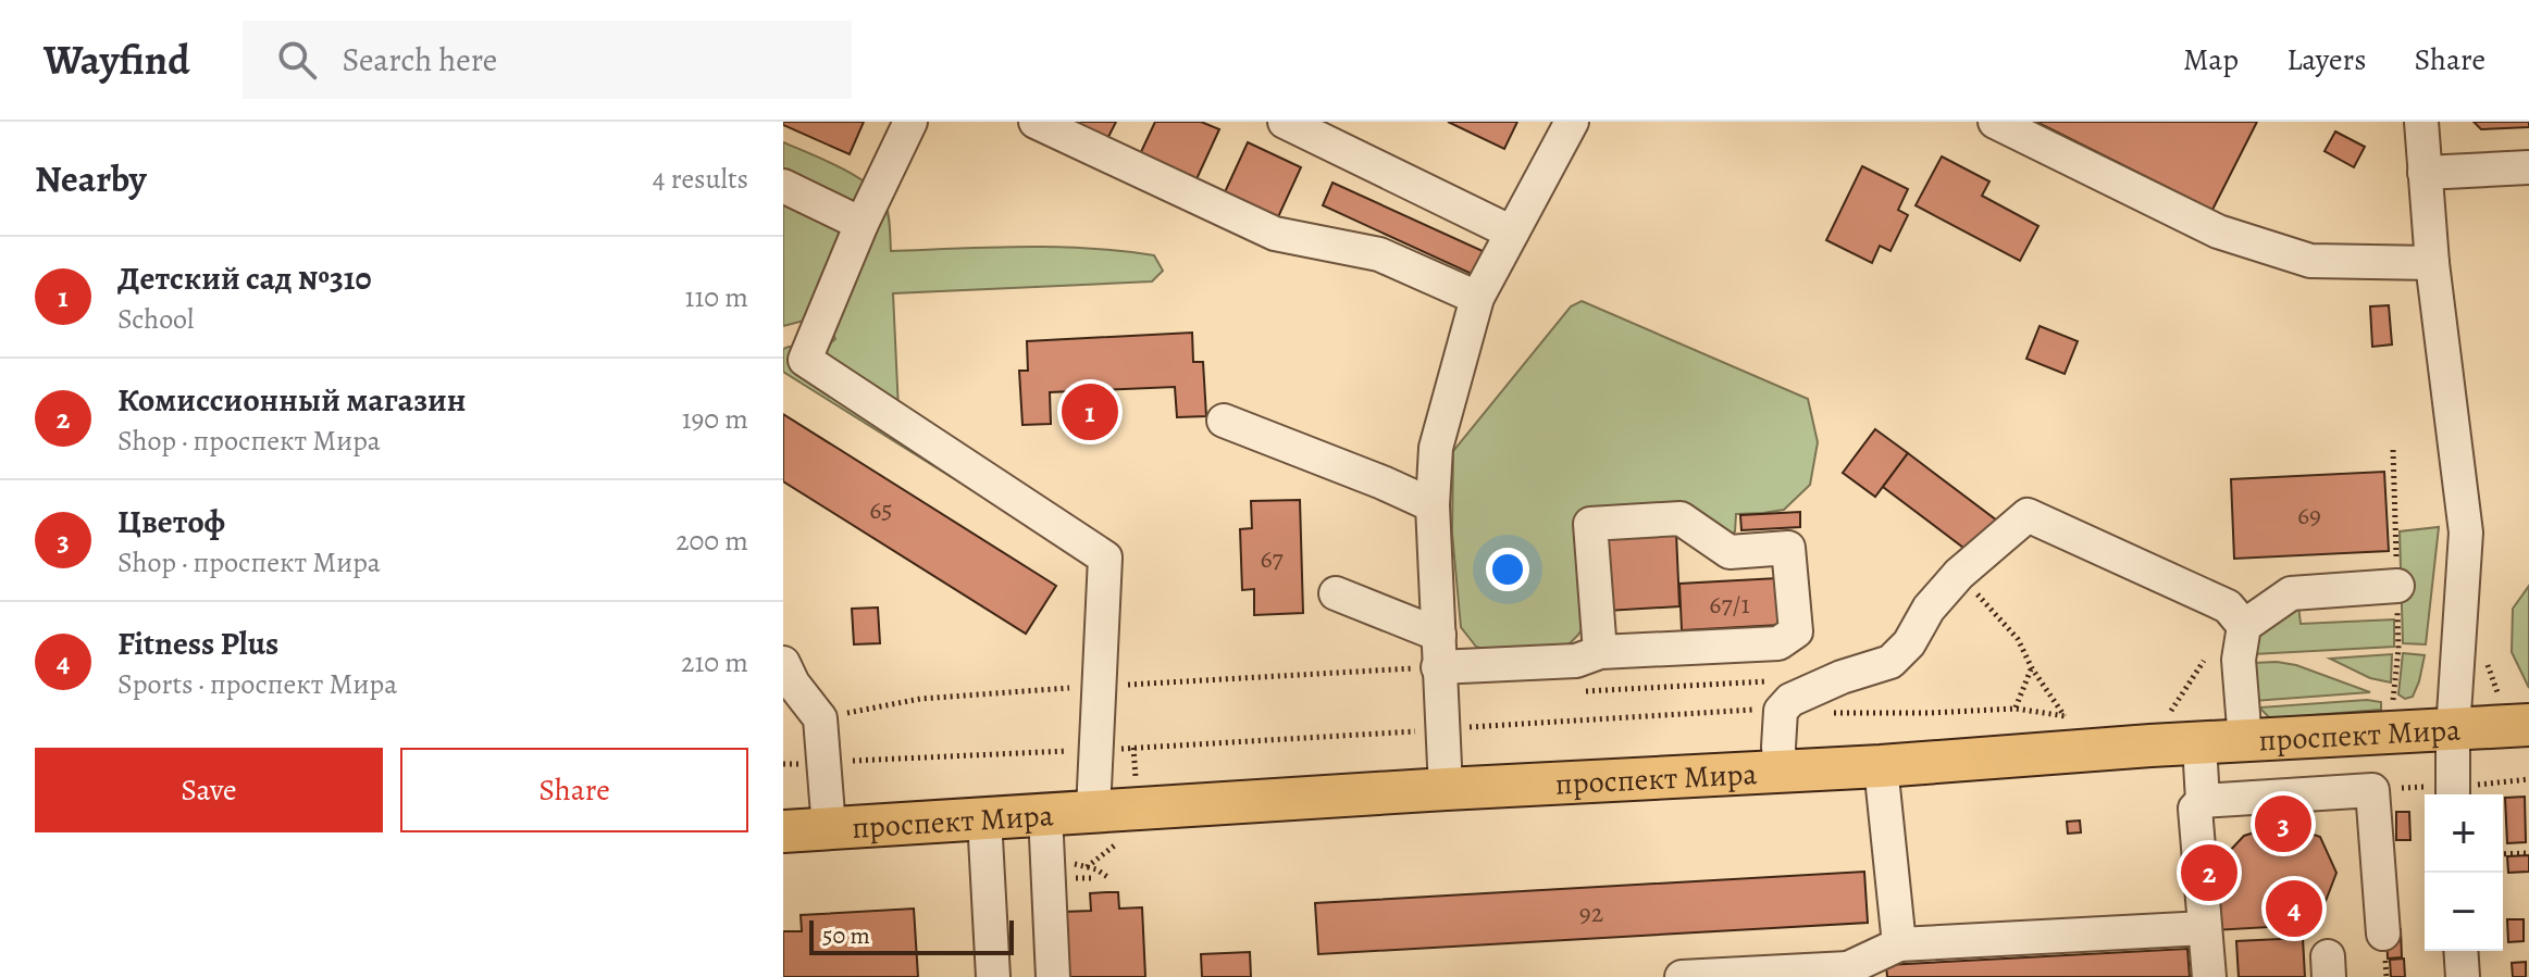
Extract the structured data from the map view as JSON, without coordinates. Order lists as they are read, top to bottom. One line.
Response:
{"streets":{"main road":["проспект Мира"]},"house_numbers":["65","69","67","67/1","92"],"scale_bar":"50 m","page":{"header":"Wayfind","search":"Search here","nav":["Map","Layers","Share"],"heading":["Nearby","4 results"],"list":[{"mark":"1","name":"Детский сад №310","note":"School","value":"110 m"},{"mark":"2","name":"Комиссионный магазин","note":"Shop · проспект Мира","value":"190 m"},{"mark":"3","name":"Цветоф","note":"Shop · проспект Мира","value":"200 m"},{"mark":"4","name":"Fitness Plus","note":"Sports · проспект Мира","value":"210 m"}],"pins":["1","3","2","4"],"buttons":["Save","Share"],"map_buttons":["+","−"],"scale":"50 m"}}
